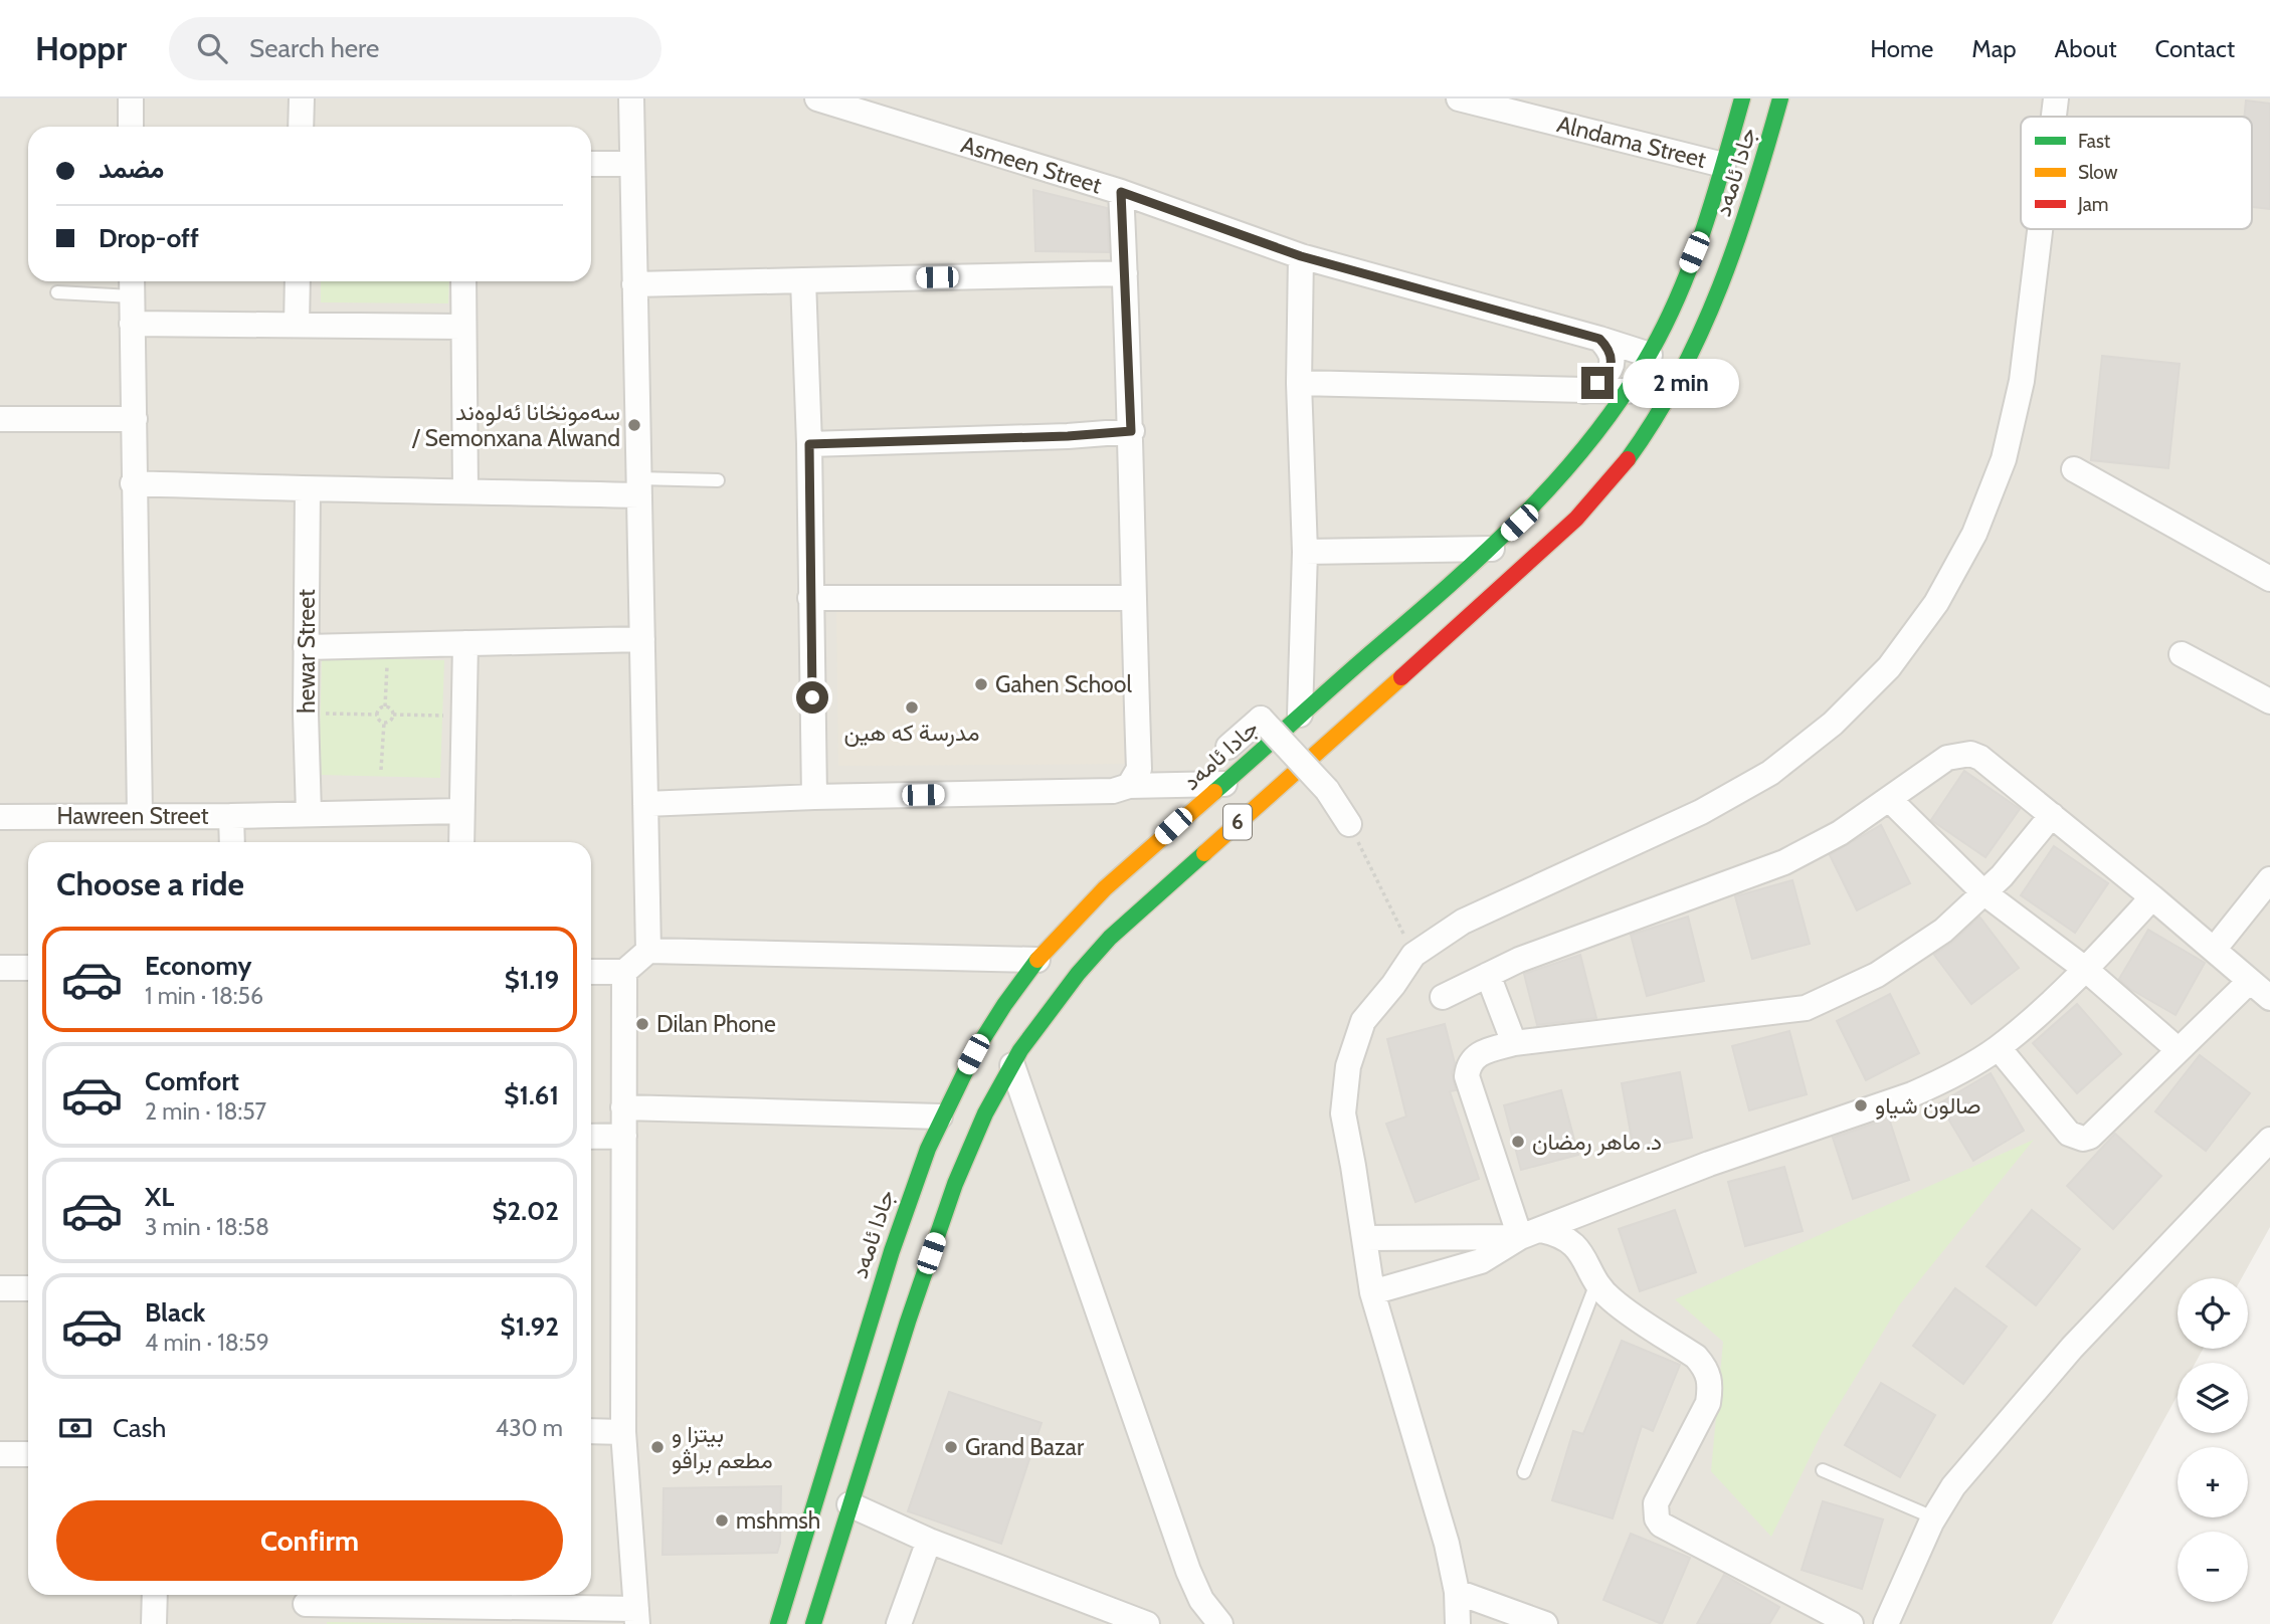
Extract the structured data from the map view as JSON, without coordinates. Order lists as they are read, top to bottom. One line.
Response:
{"streets":{"main road":["جادا ئامەد","6"],"street":["Alndama Street","Asmeen Street","hewar Street","Hawreen Street"]},"crossings":[["Alndama Street","جادا ئامەد"],["Asmeen Street","جادا ئامەد"]],"places":["سەمونخانا ئەلوەند / Semonxana Alwand","Gahen School","مدرسة كه هين","Dilan Phone","صالون شياو","د. ماهر رمضان","بيتزا و مطعم براڤو","Grand Bazar","mshmsh"],"legend":["Fast","Slow","Jam"],"page":{"header":"Hoppr","search":"Search here","nav":["Home","Map","About","Contact"],"banner":["مضمد","Drop-off"],"bubble":"2 min","heading":"Choose a ride","list":[{"name":"Economy","note":"1 min · 18:56","value":"$1.19"},{"name":"Comfort","note":"2 min · 18:57","value":"$1.61"},{"name":"XL","note":"3 min · 18:58","value":"$2.02"},{"name":"Black","note":"4 min · 18:59","value":"$1.92"}],"map_buttons":["+","−"],"pay":["Cash","430 m"],"buttons":"Confirm"}}
